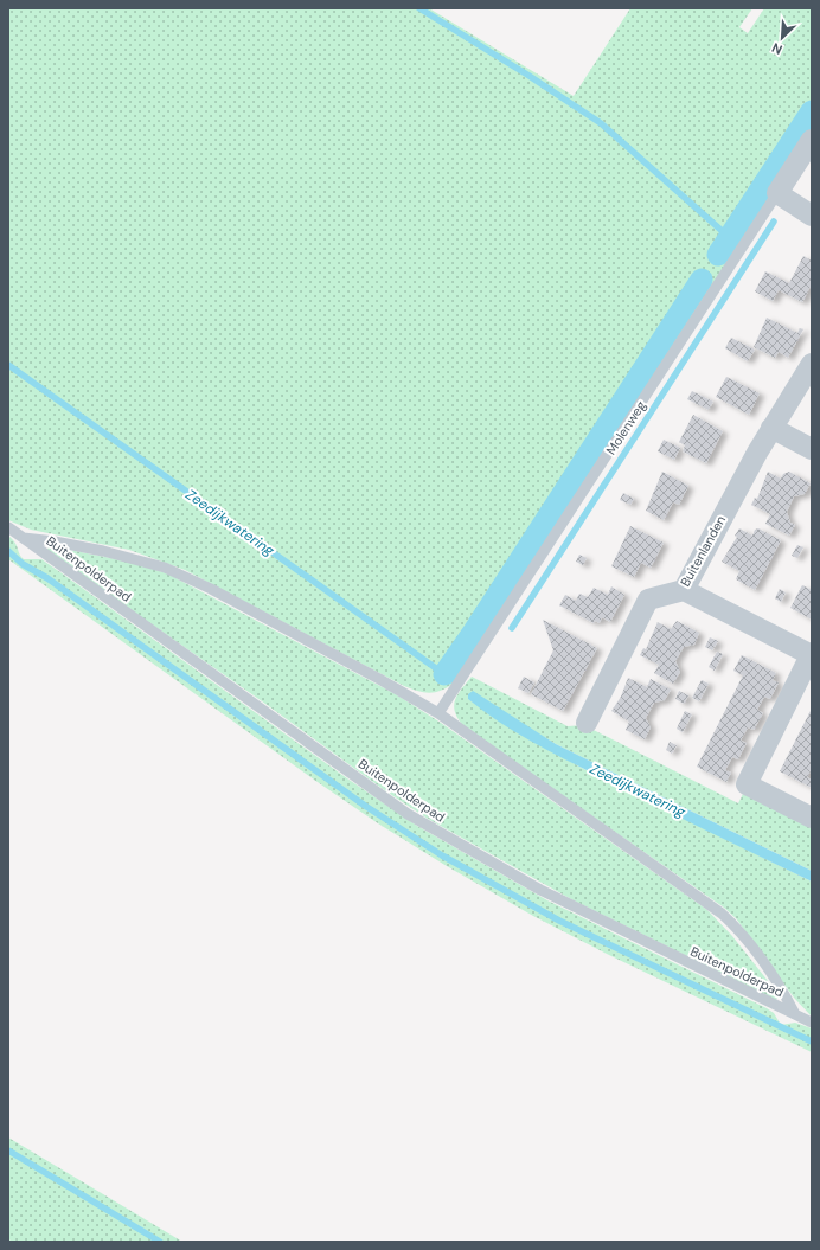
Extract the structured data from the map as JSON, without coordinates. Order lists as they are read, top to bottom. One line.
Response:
{"streets":{"street":["Molenweg","Buitenlanden"],"lane":["Buitenpolderpad"]},"water":["Zeedijkwatering"],"north":"bottom left"}
